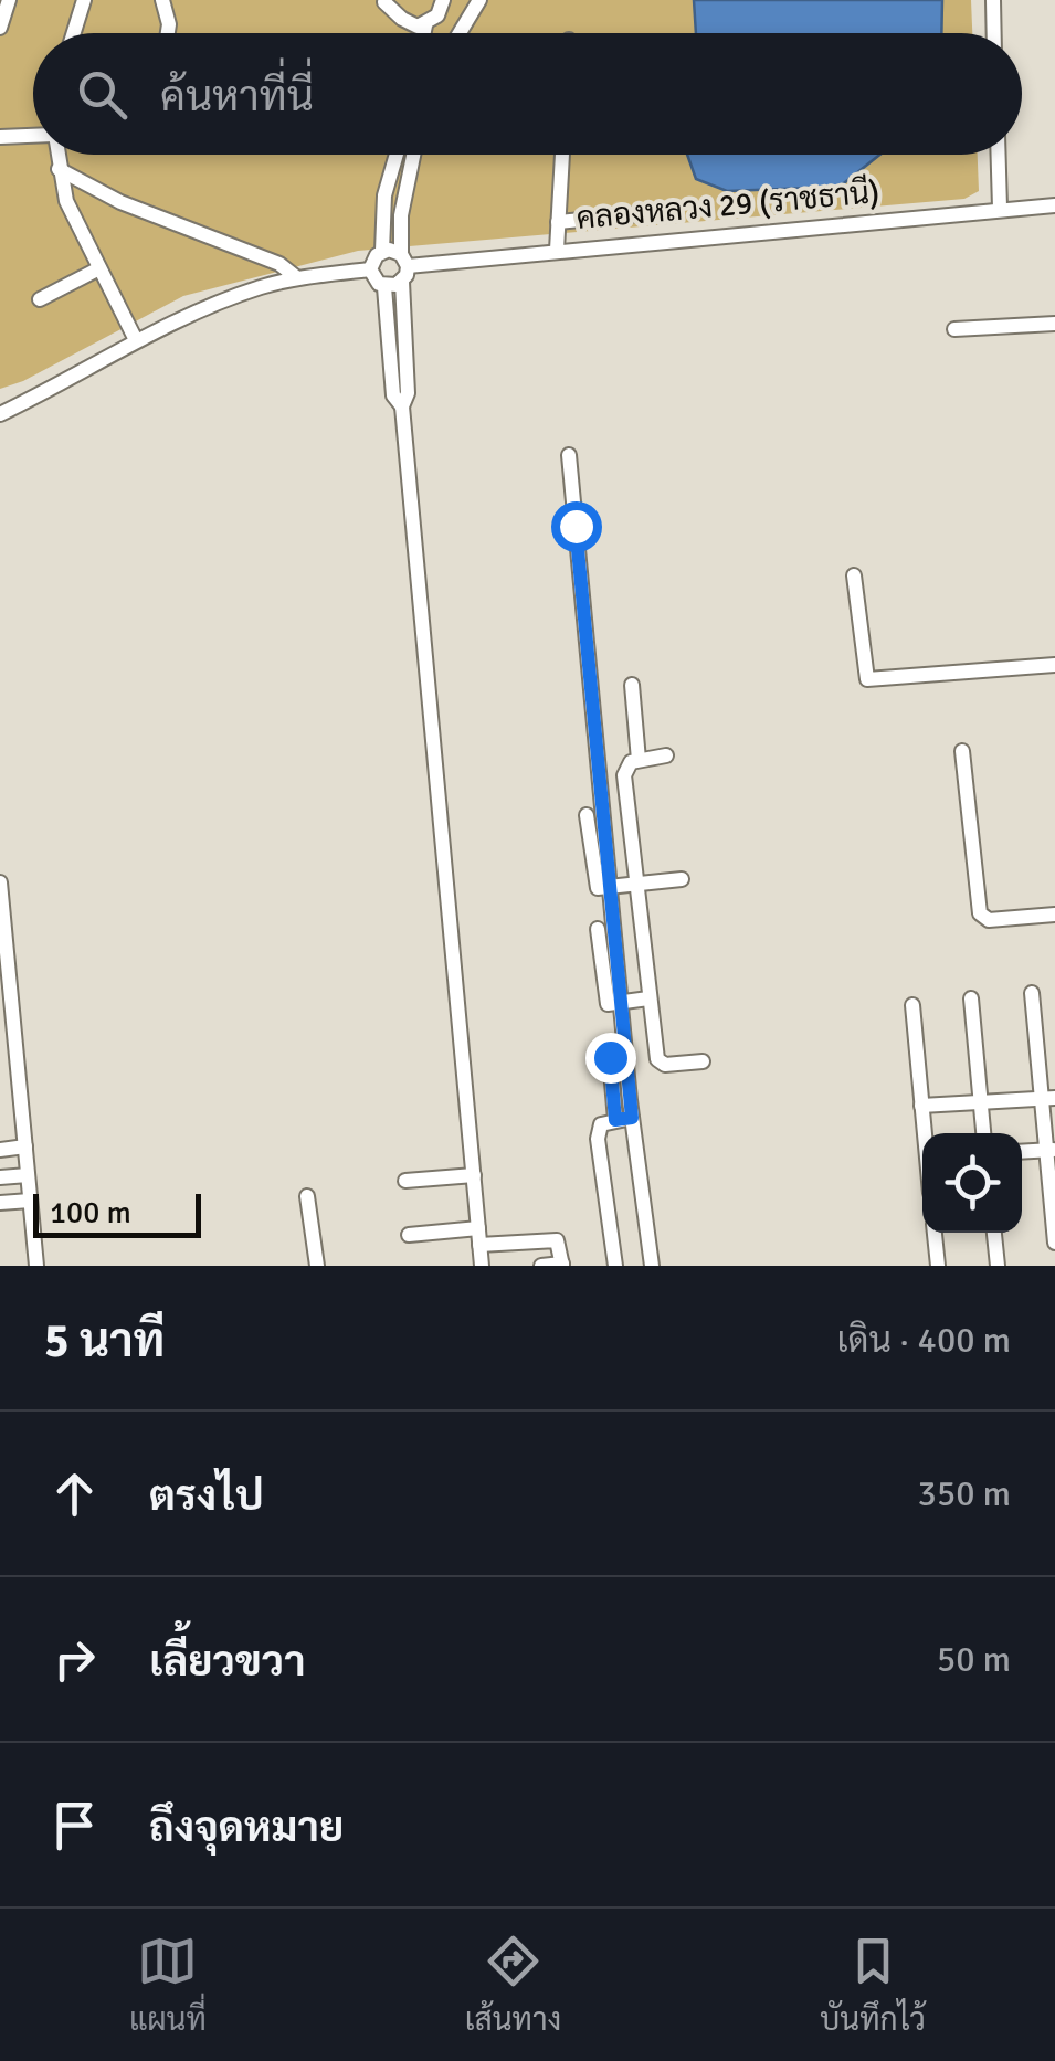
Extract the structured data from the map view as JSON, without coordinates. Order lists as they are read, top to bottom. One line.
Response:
{"streets":{"street":["คลองหลวง 29 (ราชธานี)"]},"scale_bar":"100 m","page":{"search":"ค้นหาที่นี่","scale":"100 m","heading":["5 นาที","เดิน · 400 m"],"list":[["ตรงไป","350 m"],["เลี้ยวขวา","50 m"],"ถึงจุดหมาย"],"nav":["แผนที่","เส้นทาง","บันทึกไว้"]}}
